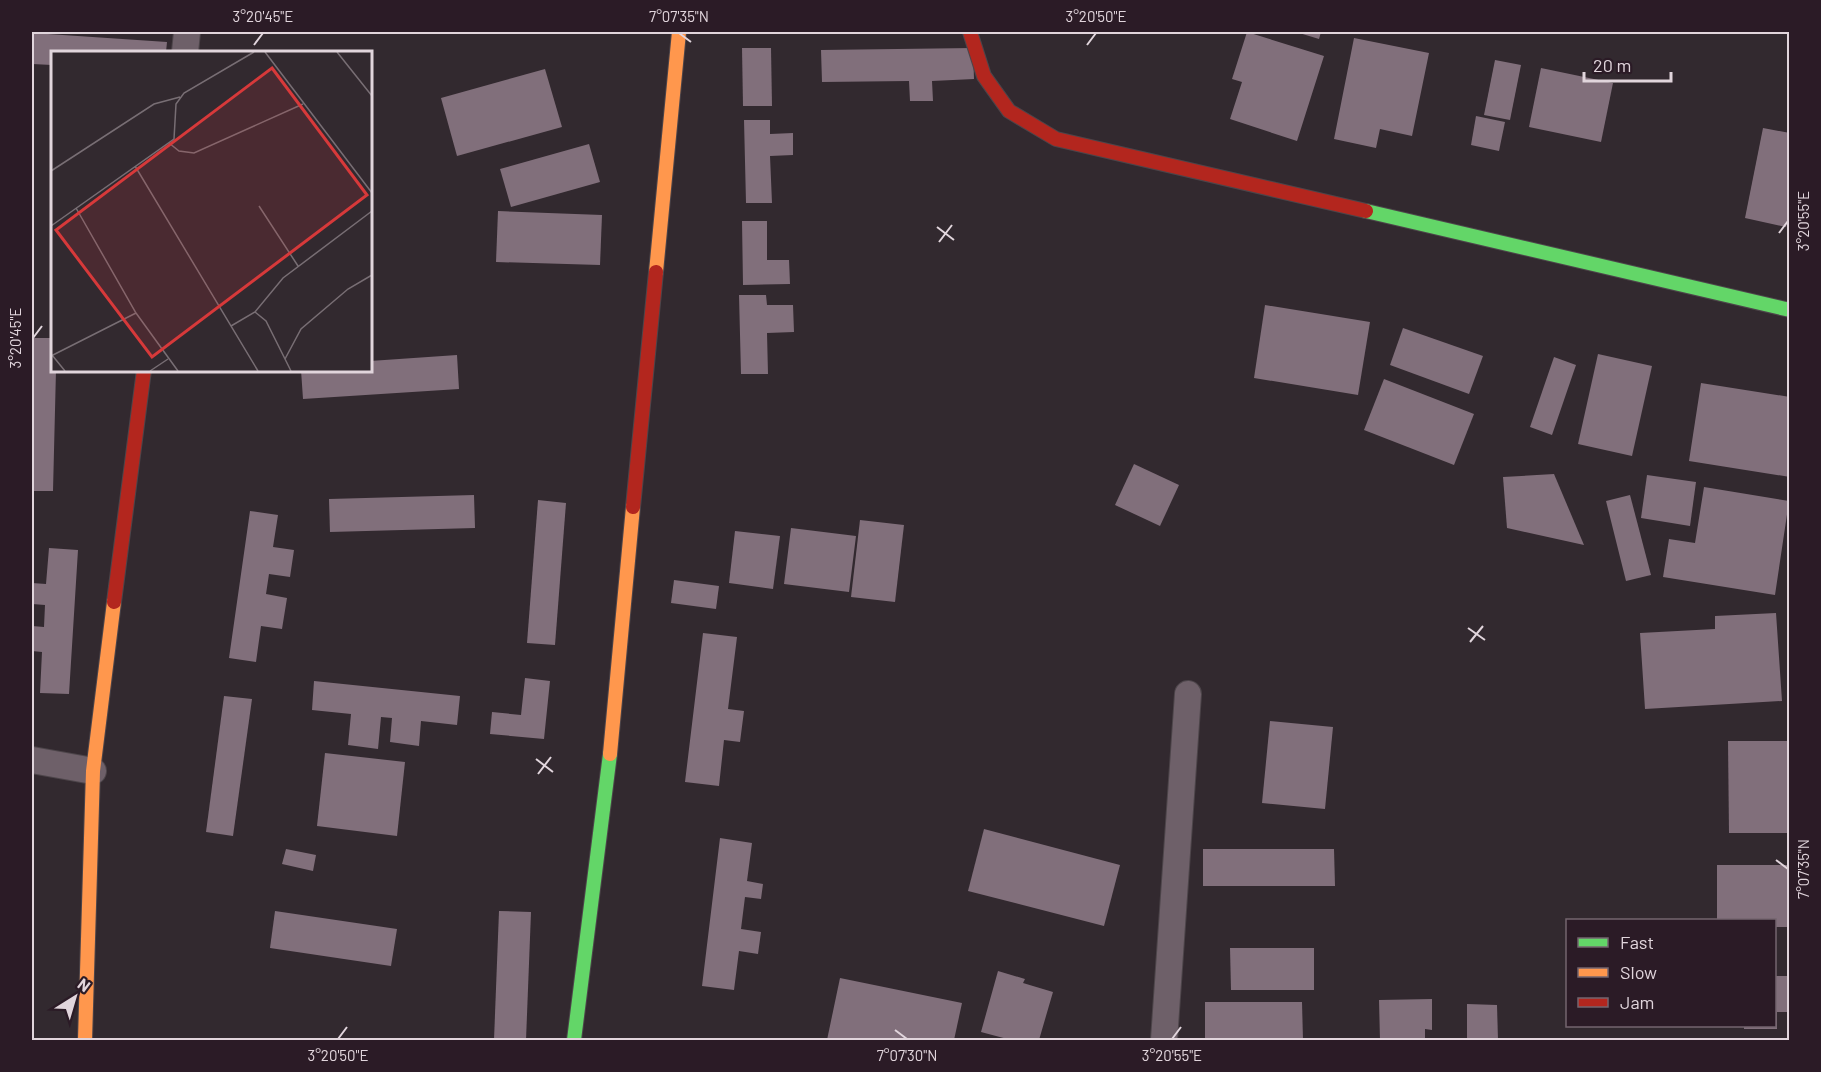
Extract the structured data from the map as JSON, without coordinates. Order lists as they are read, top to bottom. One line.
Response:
{"legend":["Fast","Slow","Jam"],"scale_bar":"20 m","north":"top right","coordinates":["3°20'45\"E","7°07'35\"N","3°20'50\"E","3°20'55\"E","7°07'30\"N"]}
